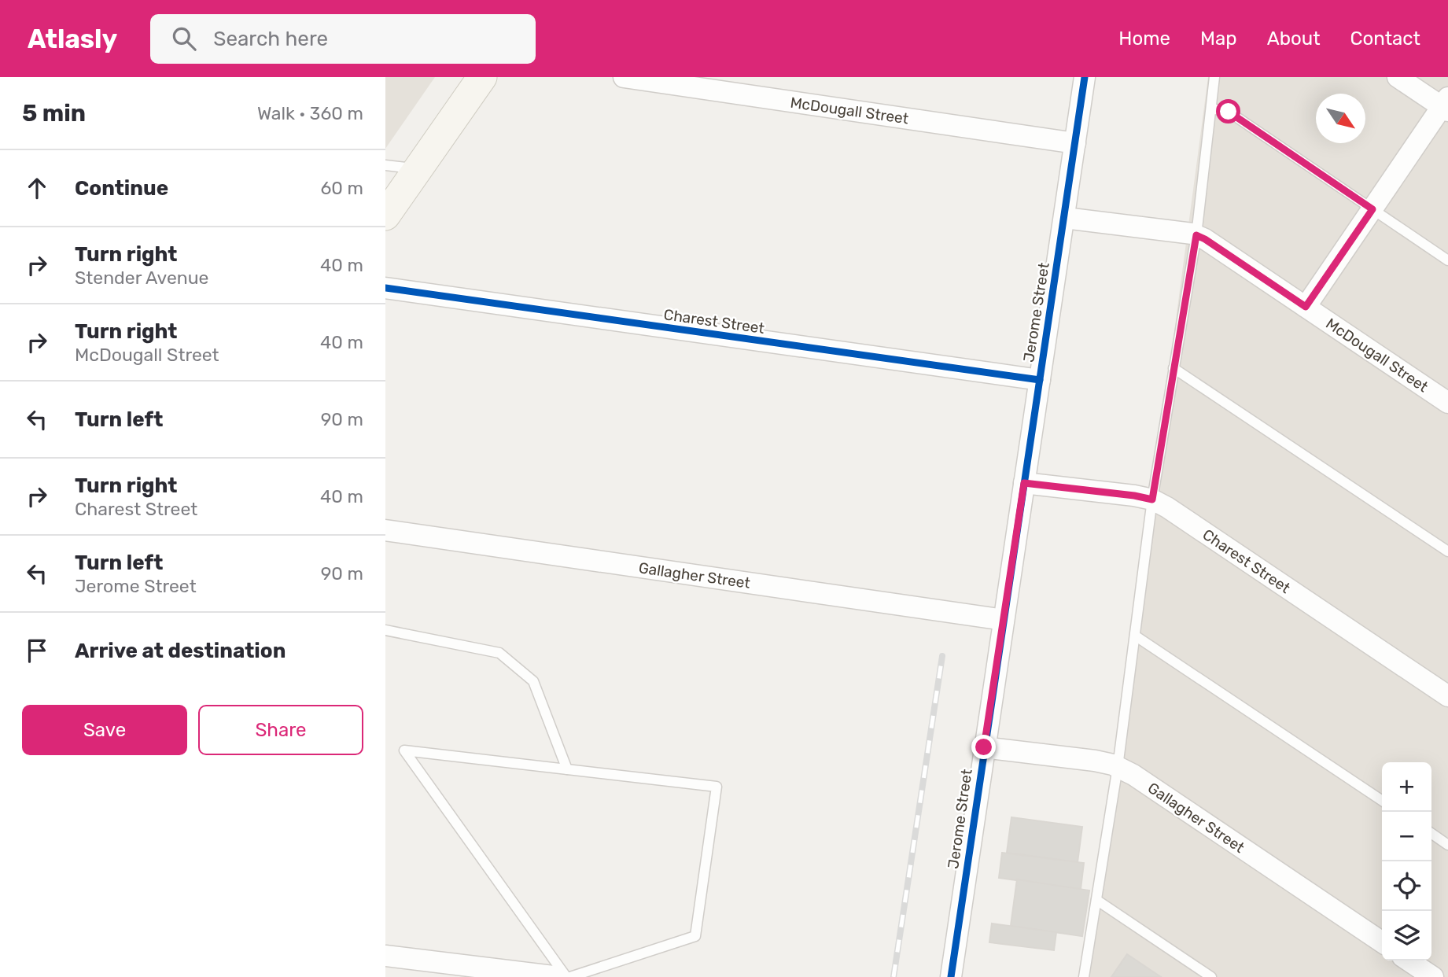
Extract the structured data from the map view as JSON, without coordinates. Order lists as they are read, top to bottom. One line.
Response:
{"streets":{"street":["McDougall Street","Jerome Street","Charest Street","Gallagher Street"]},"crossings":[["McDougall Street","Jerome Street"],["Jerome Street","Charest Street"],["Jerome Street","Gallagher Street"]],"north":"bottom right","page":{"header":"Atlasly","search":"Search here","nav":["Home","Map","About","Contact"],"heading":["5 min","Walk · 360 m"],"list":[["Continue","60 m"],["Turn right","Stender Avenue","40 m"],["Turn right","McDougall Street","40 m"],["Turn left","90 m"],["Turn right","Charest Street","40 m"],["Turn left","Jerome Street","90 m"],"Arrive at destination"],"buttons":["Save","Share"],"map_buttons":["+","−"]}}
